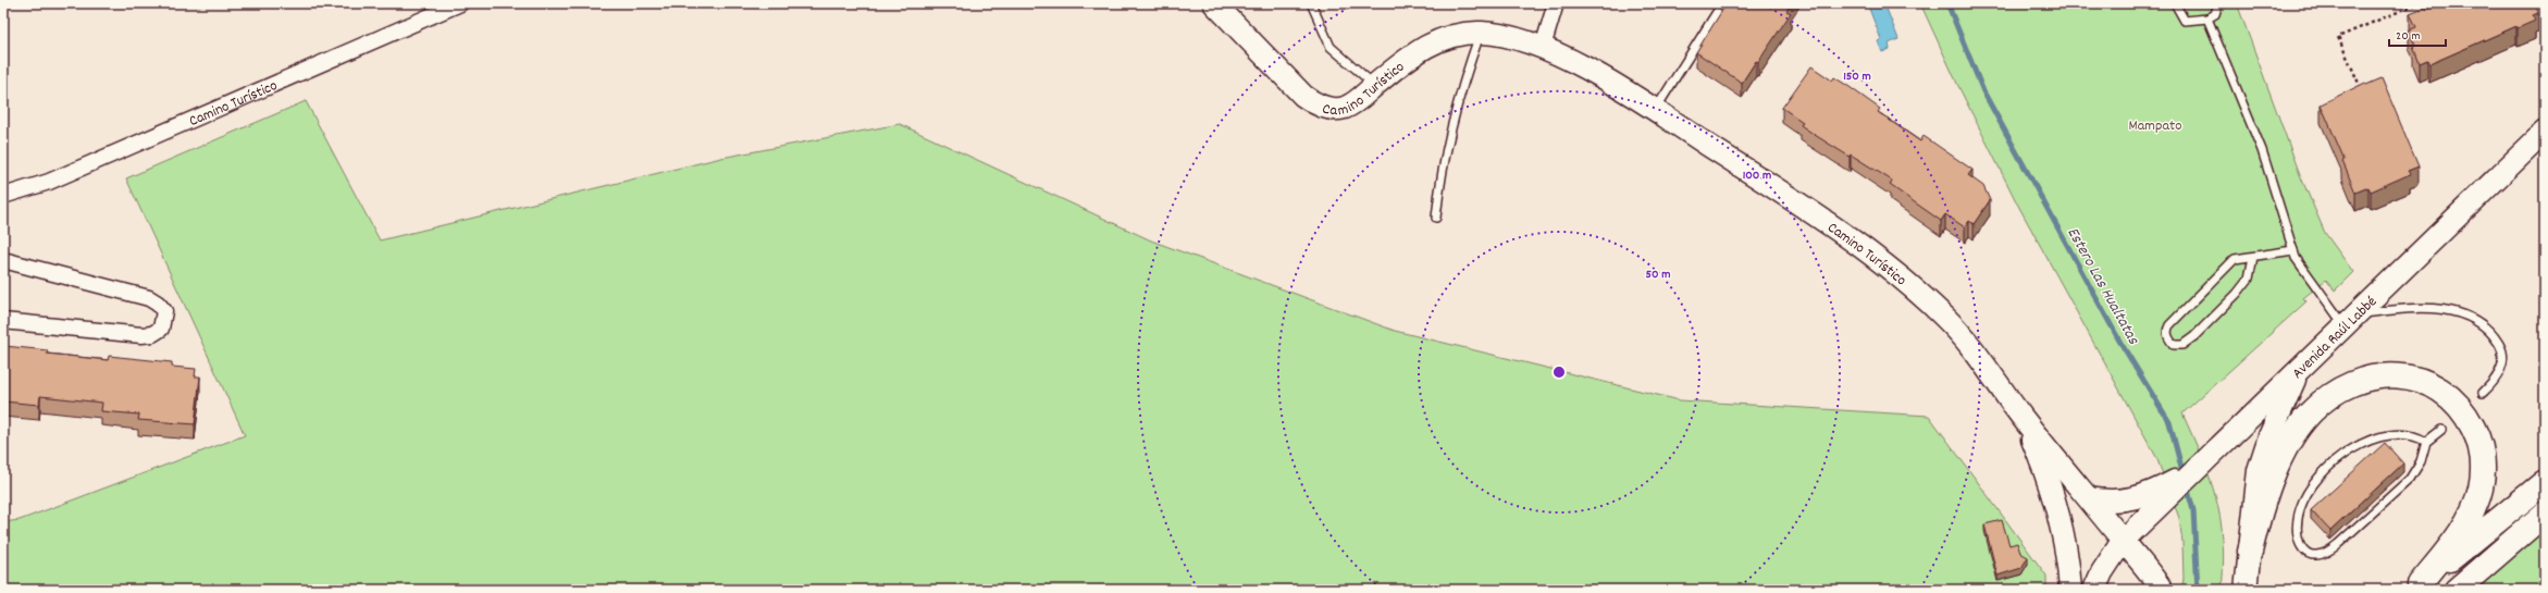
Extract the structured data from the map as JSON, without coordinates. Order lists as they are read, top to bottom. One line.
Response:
{"streets":{"main road":["Camino Turístico","Avenida Raúl Labbé"]},"crossings":[["Camino Turístico","Avenida Raúl Labbé"]],"water":["Estero Las Hualtatas"],"parks":["Mampato"],"scale_bar":"20 m","rings":["150 m","100 m","50 m"]}
